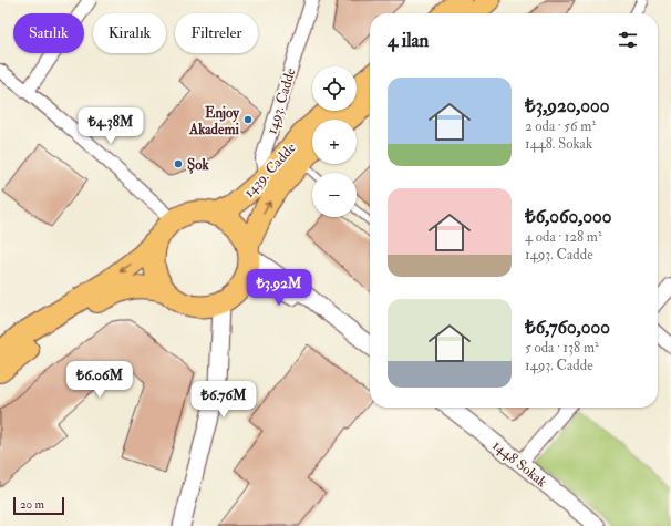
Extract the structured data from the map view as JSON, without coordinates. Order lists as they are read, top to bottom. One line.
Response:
{"streets":{"main road":["1439. Cadde"],"street":["1493. Cadde","1448 Sokak"]},"crossings":[["1493. Cadde","1439. Cadde"]],"places":["Enjoy Akademi","Şok"],"scale_bar":"20 m","page":{"chip":["Satılık","Kiralık","Filtreler"],"heading":"4 ilan","map_buttons":["+","−"],"list":[{"name":"₺3,920,000","note":"2 oda · 56 m² · 1448. Sokak"},{"name":"₺6,060,000","note":"4 oda · 128 m² · 1493. Cadde"},{"name":"₺6,760,000","note":"5 oda · 138 m² · 1493. Cadde"}],"price":["₺4.38M","₺3.92M","₺6.06M","₺6.76M"],"scale":"20 m"}}
